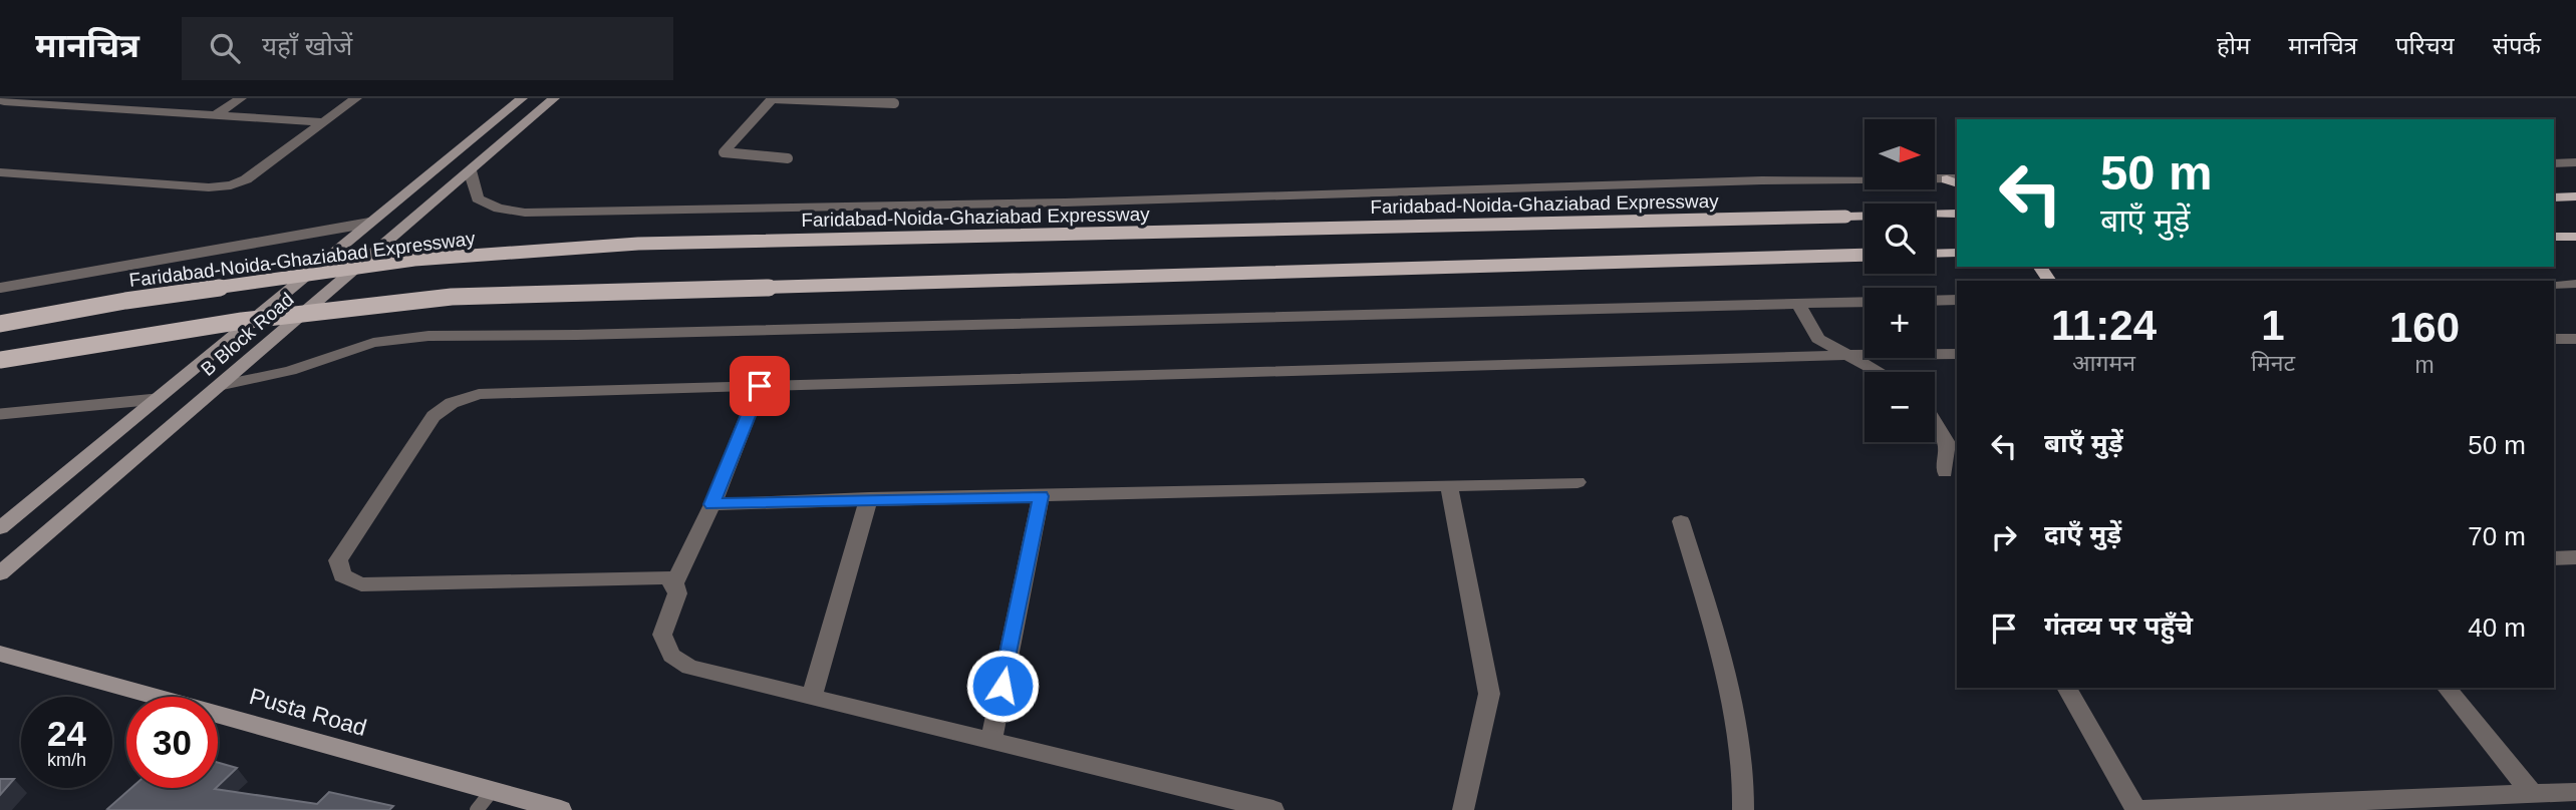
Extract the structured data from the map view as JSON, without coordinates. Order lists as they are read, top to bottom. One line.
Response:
{"streets":{"main road":["Faridabad-Noida-Ghaziabad Expressway"],"street":["B Block Road","Pusta Road"]},"north":"right","page":{"header":"मानचित्र","search":"यहाँ खोजें","nav":["होम","मानचित्र","परिचय","संपर्क"],"map_buttons":["+","−"],"turn":["50 m","बाएँ मुड़ें"],"eta":["11:24","आगमन","1","मिनट","160","m"],"list":[{"name":"बाएँ मुड़ें","value":"50 m"},{"name":"दाएँ मुड़ें","value":"70 m"},{"name":"गंतव्य पर पहुँचे","value":"40 m"}],"speed":"24 km/h","limit":"30"}}
